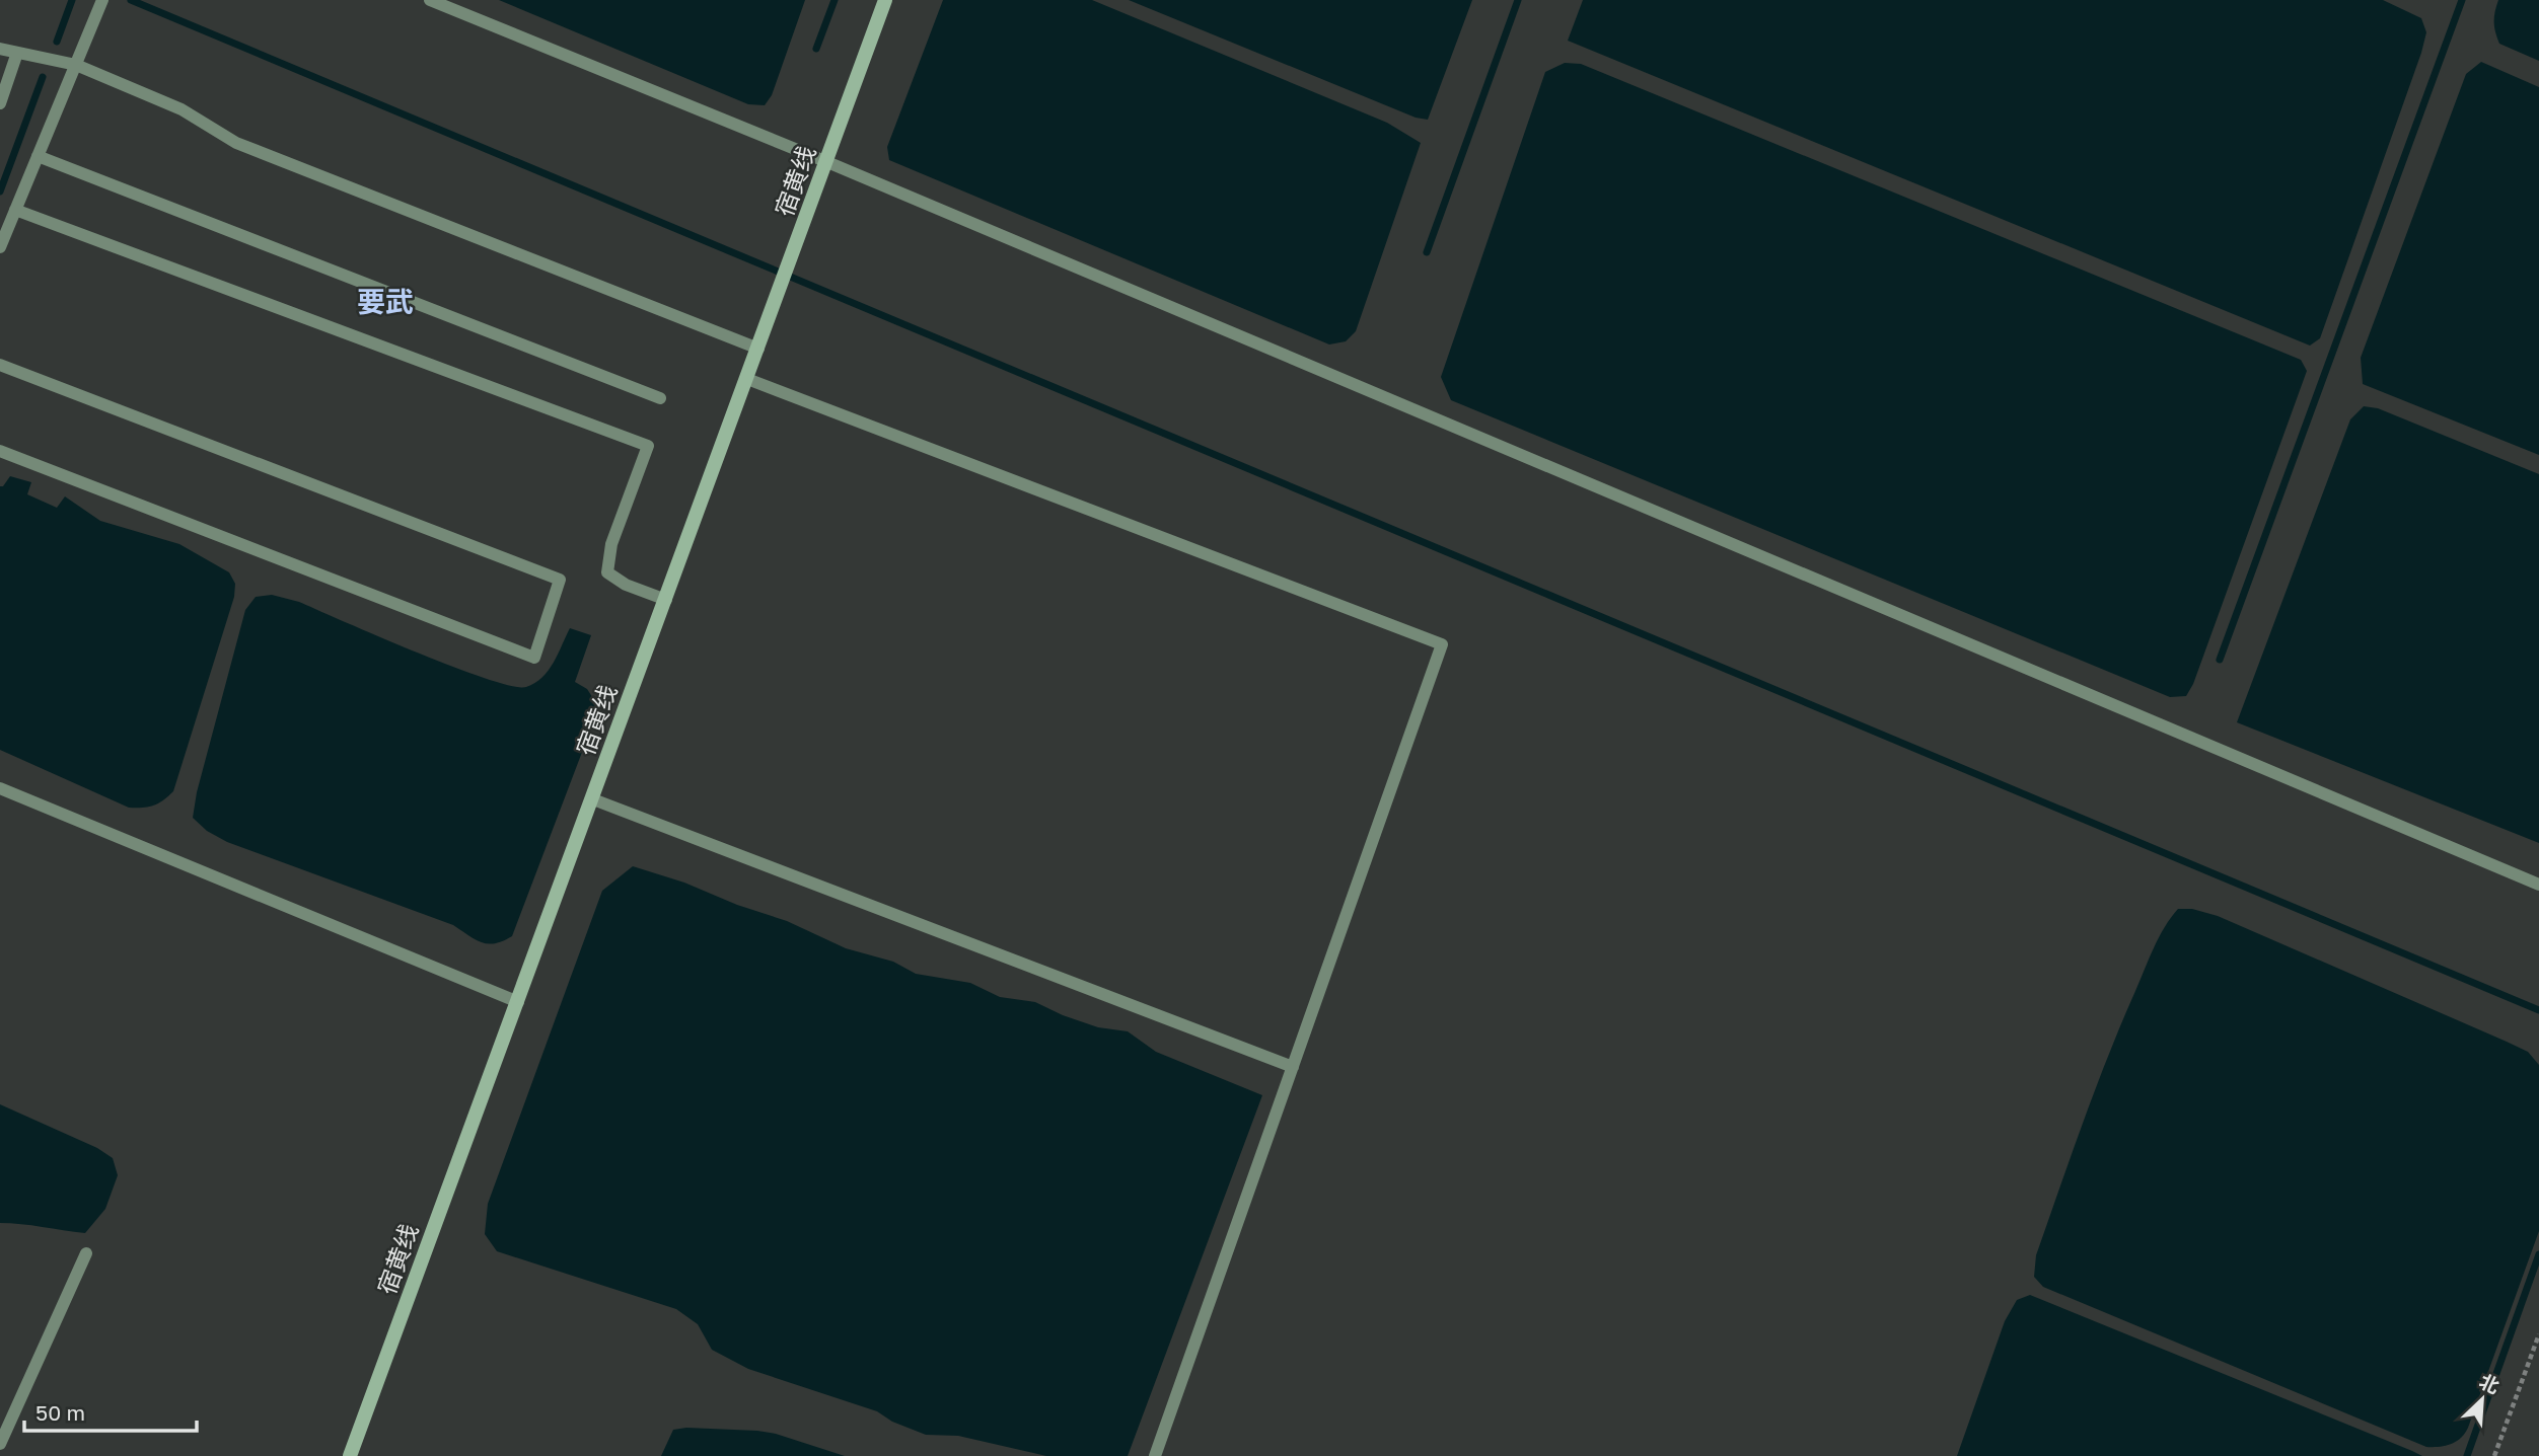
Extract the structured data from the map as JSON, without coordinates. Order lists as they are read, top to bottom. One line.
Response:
{"streets":{"main road":["宿黄线"]},"districts":["要武"],"scale_bar":"50 m","north":"top right"}
